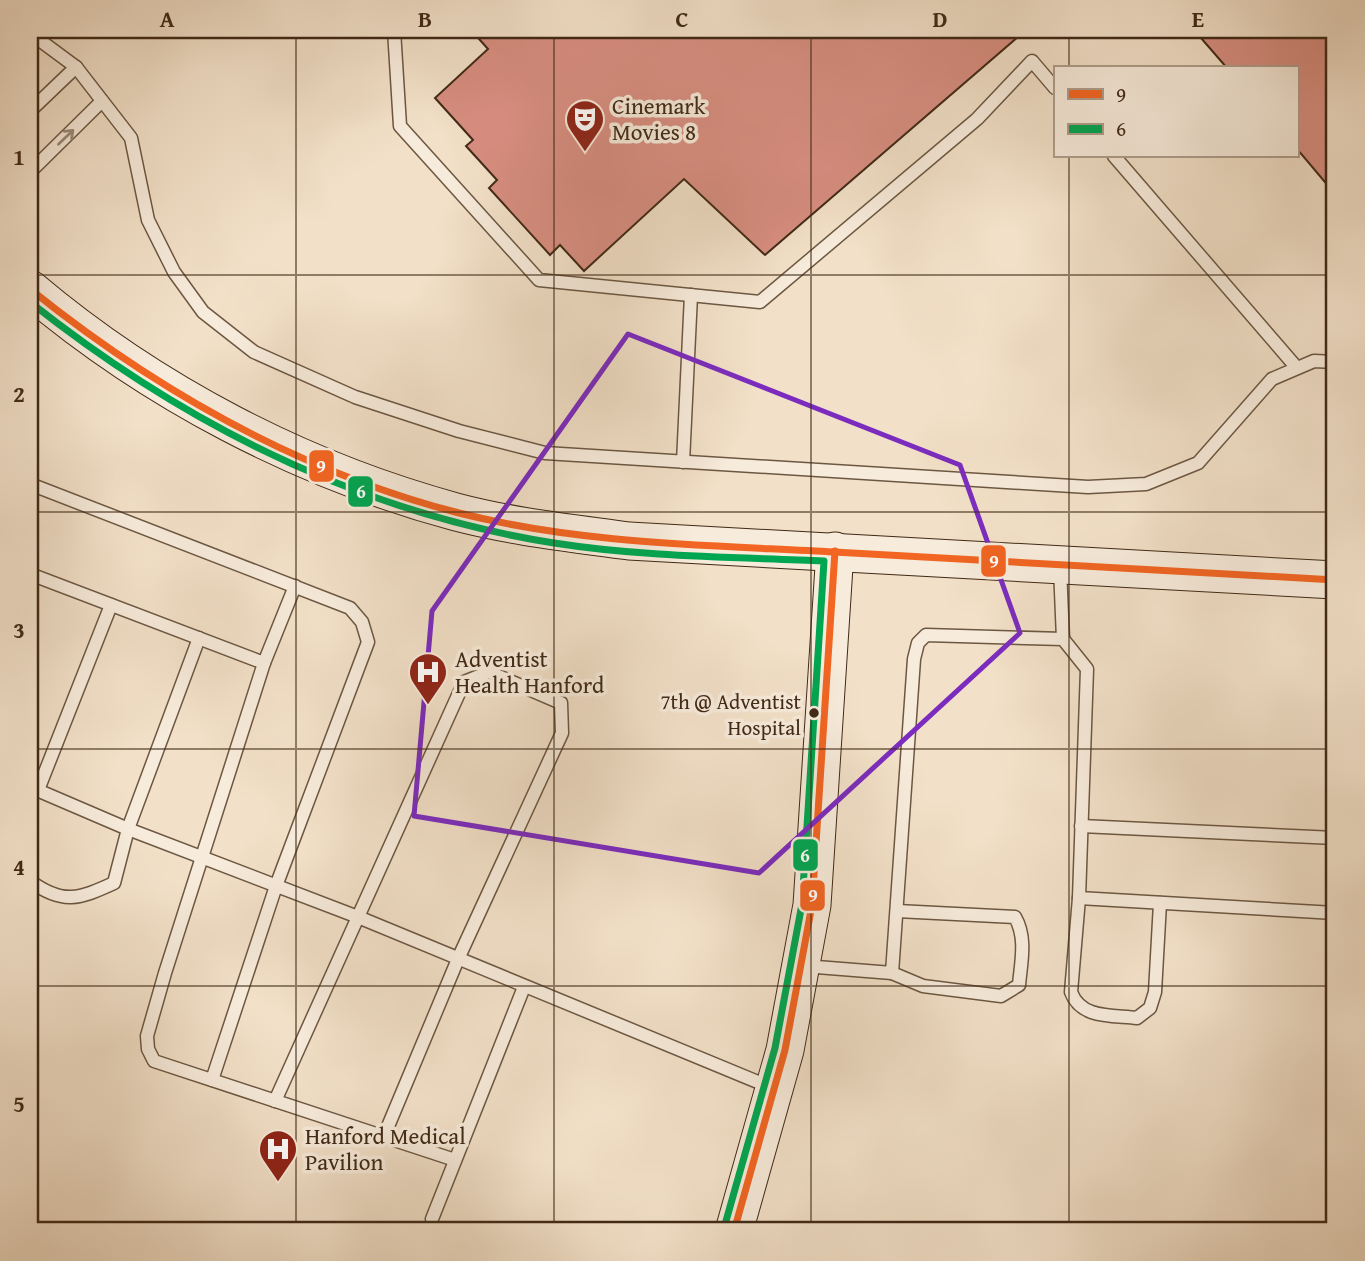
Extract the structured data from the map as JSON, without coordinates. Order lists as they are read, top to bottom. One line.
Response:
{"places":{"theatre":["Cinemark Movies 8"],"hospital":["Adventist Health Hanford","Hanford Medical Pavilion"],"other":["7th @ Adventist Hospital"]},"lines":["transit line 9","transit line 6"],"legend":["9","6"],"grid":{"columns":["A","B","C","D","E"],"rows":["1","2","3","4","5"]}}
